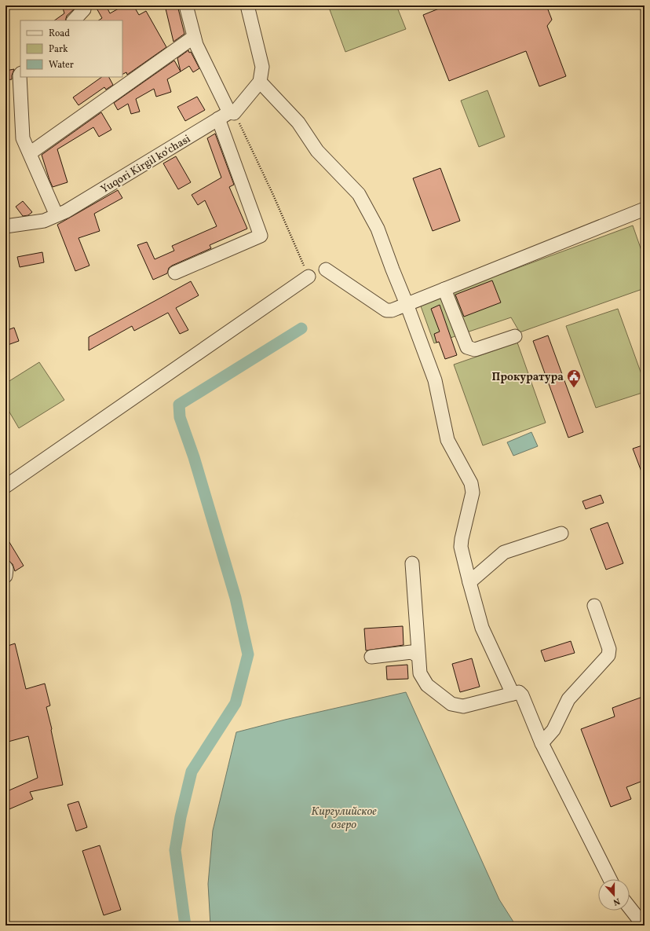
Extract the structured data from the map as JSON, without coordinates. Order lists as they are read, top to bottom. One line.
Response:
{"streets":{"street":["Yuqori Kirgil koʻchasi"]},"water":["Киргулийское озеро"],"places":{"public building":["Прокуратура"]},"legend":["Road","Park","Water"],"north":"bottom"}
